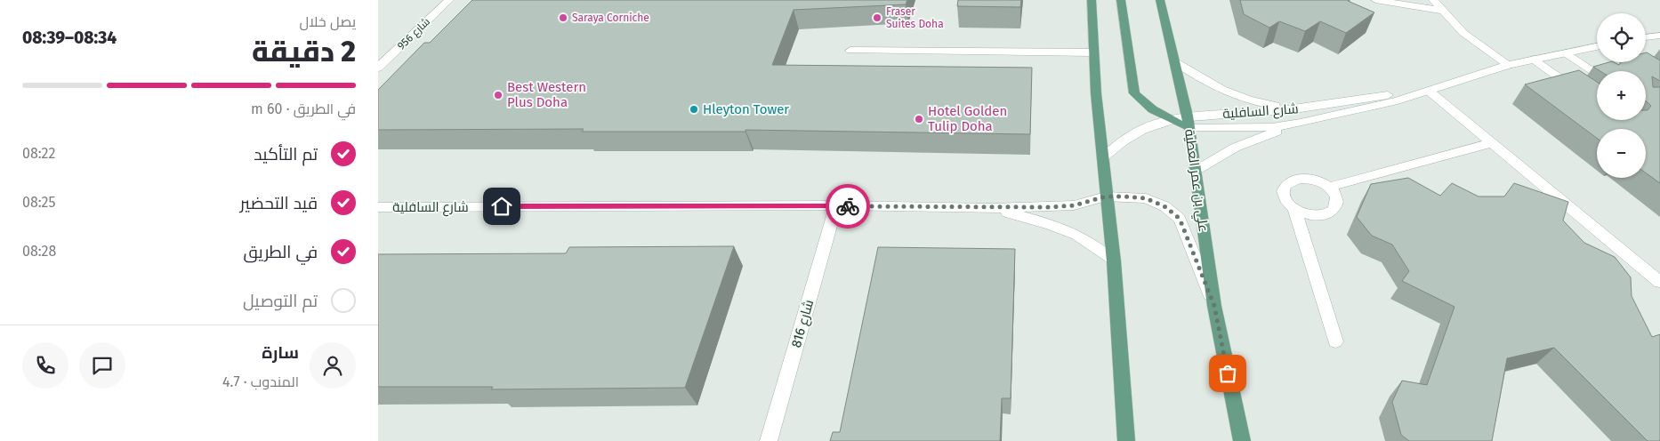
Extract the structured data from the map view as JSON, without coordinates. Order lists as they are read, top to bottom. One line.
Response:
{"streets":{"main road":["علي بن عمر العطية"],"street":["شارع 956","شارع السافلية","شارع 816"]},"crossings":[["شارع السافلية","علي بن عمر العطية"],["شارع السافلية","شارع 816"]],"places":["Saraya Corniche","Fraser Suites Doha","Best Western Plus Doha","Hleyton Tower","Hotel Golden Tulip Doha"],"page":{"heading":["2 دقيقة","يصل خلال","08:34–08:39"],"panel":["سارة","المندوب · 4.7"],"map_buttons":["+","−"],"bar":"في الطريق · 60 m","list":[["تم التأكيد","08:22"],["قيد التحضير","08:25"],["في الطريق","08:28"],"تم التوصيل"]}}
